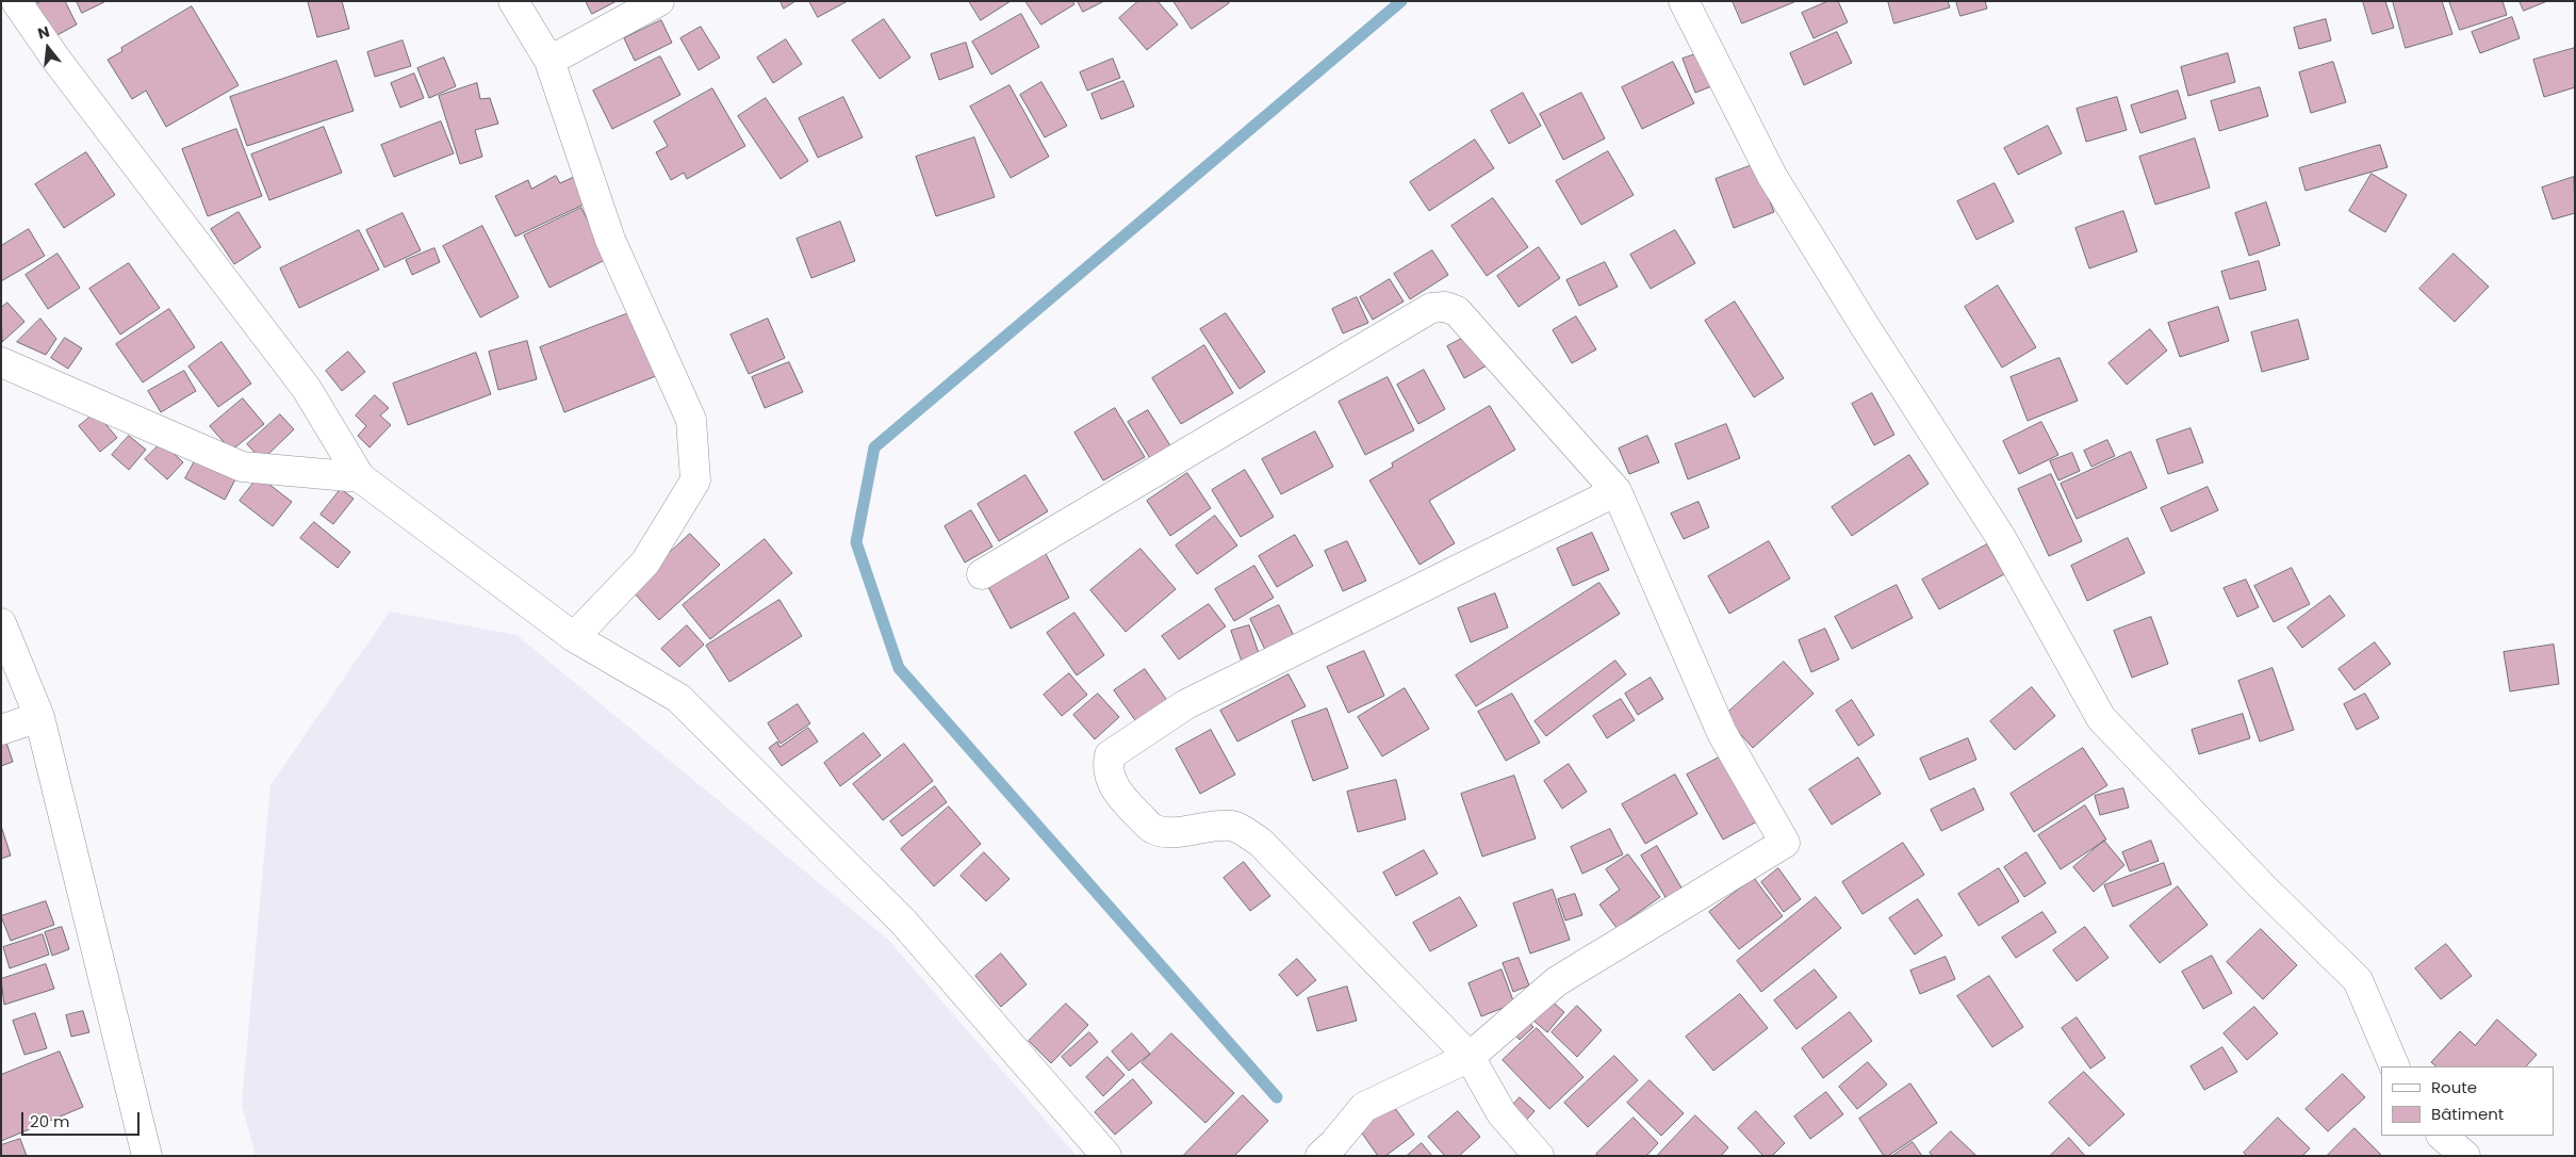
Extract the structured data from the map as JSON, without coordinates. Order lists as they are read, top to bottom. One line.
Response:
{"legend":["Route","Bâtiment"],"scale_bar":"20 m","north":"top"}
